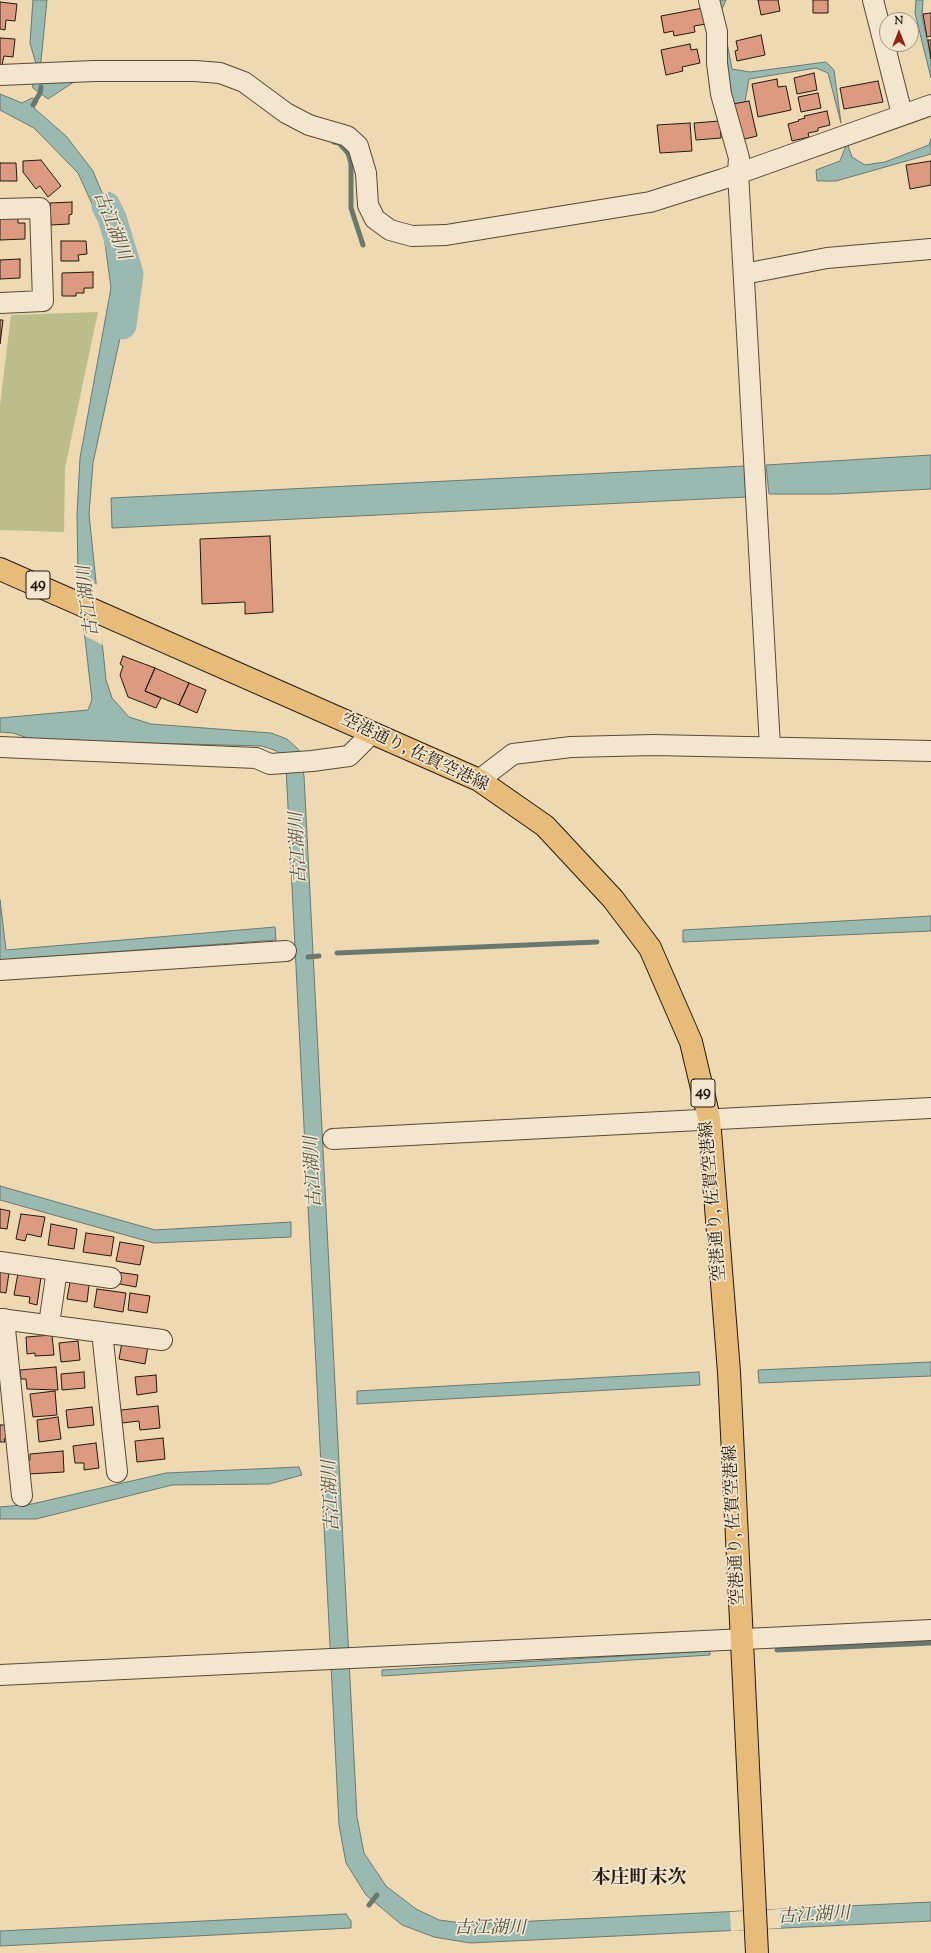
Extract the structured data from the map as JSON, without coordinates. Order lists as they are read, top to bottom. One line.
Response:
{"streets":{"main road":["49","空港通り, 佐賀空港線"]},"districts":["本庄町末次"],"water":["古江湖川"],"north":"top"}
